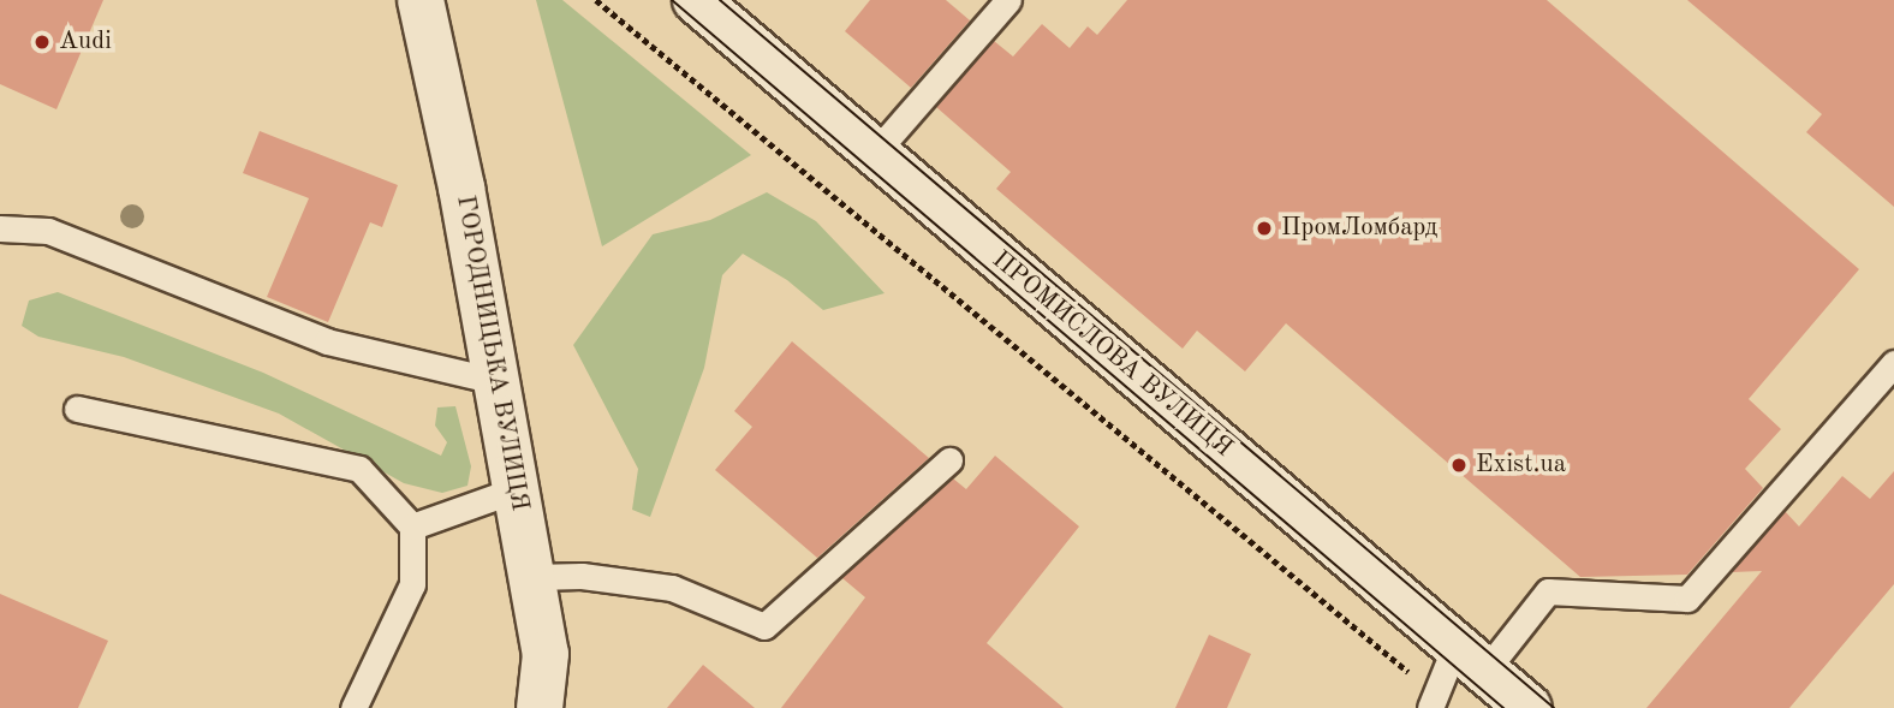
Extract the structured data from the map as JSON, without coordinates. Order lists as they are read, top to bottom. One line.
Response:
{"streets":{"main road":["ГОРОДНИЦЬКА ВУЛИЦЯ","ПРОМИСЛОВА ВУЛИЦЯ"]},"places":["Audi","ПромЛомбард","Exist.ua"]}
